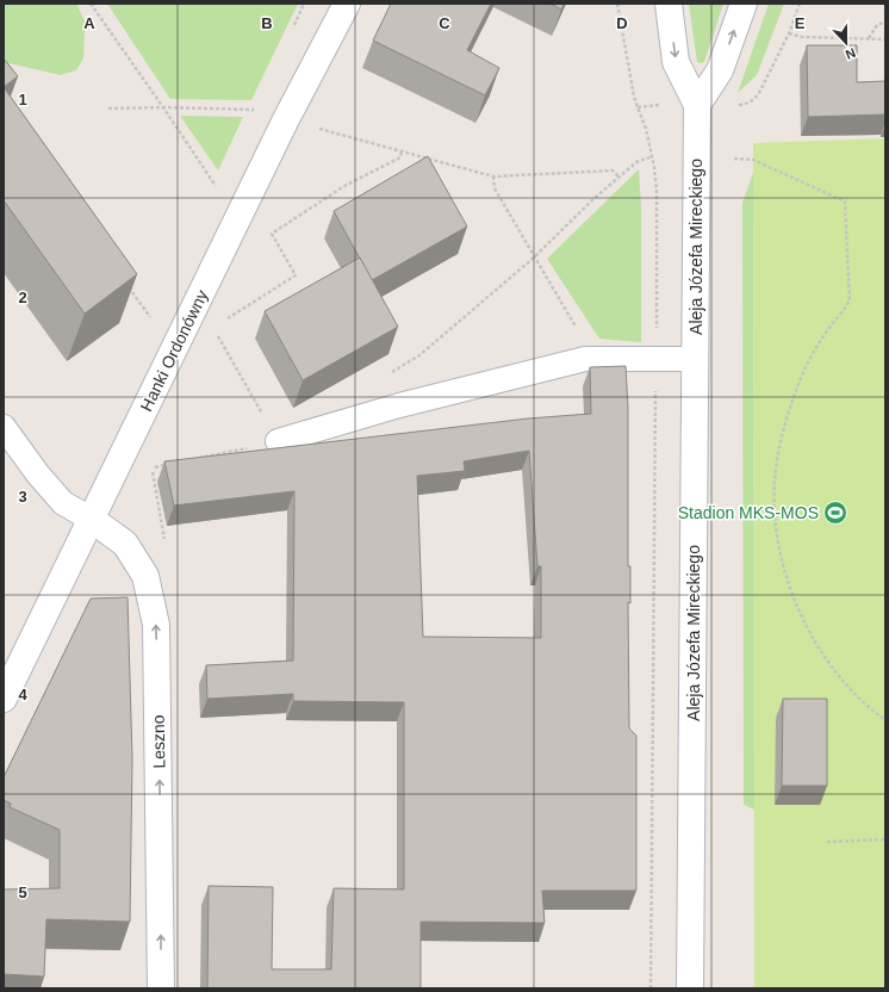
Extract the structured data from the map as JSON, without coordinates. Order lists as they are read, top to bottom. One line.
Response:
{"streets":{"street":["Aleja Józefa Mireckiego","Hanki Ordonówny","Leszno"]},"crossings":[["Hanki Ordonówny","Leszno"]],"one_way":["Leszno"],"places":{"sports":["Stadion MKS-MOS"]},"north":"bottom","grid":{"columns":["A","B","C","D","E"],"rows":["1","2","3","4","5"]}}
